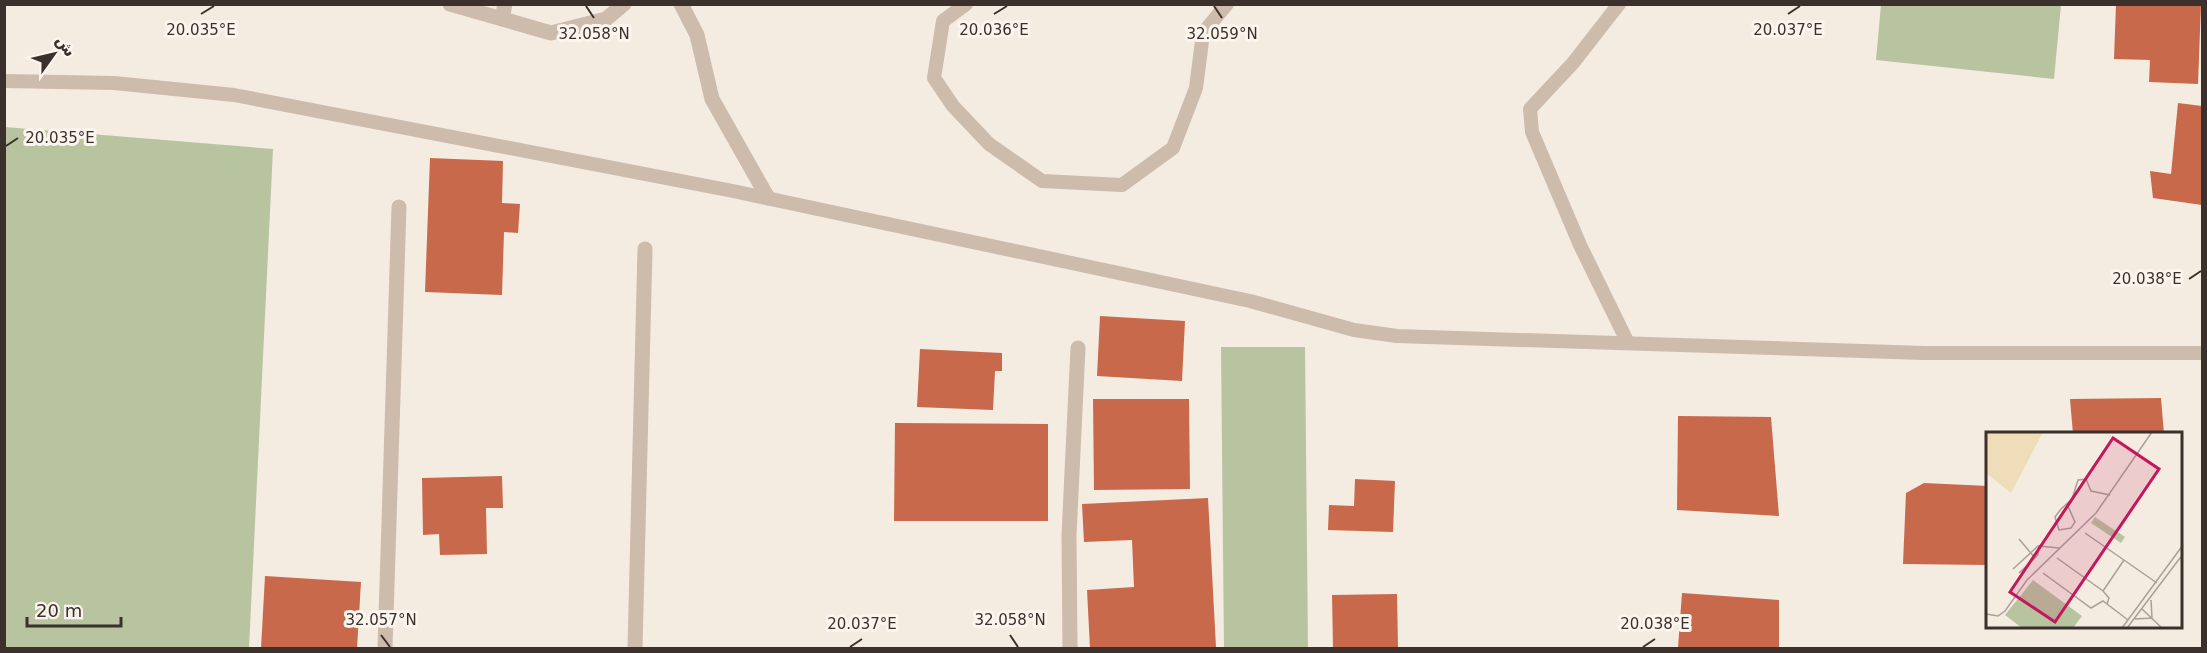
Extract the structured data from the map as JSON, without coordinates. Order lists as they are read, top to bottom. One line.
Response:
{"scale_bar":"20 m","north":"top right","coordinates":["20.035°E","20.036°E","20.037°E","32.058°N","32.059°N","20.038°E","32.057°N"]}
